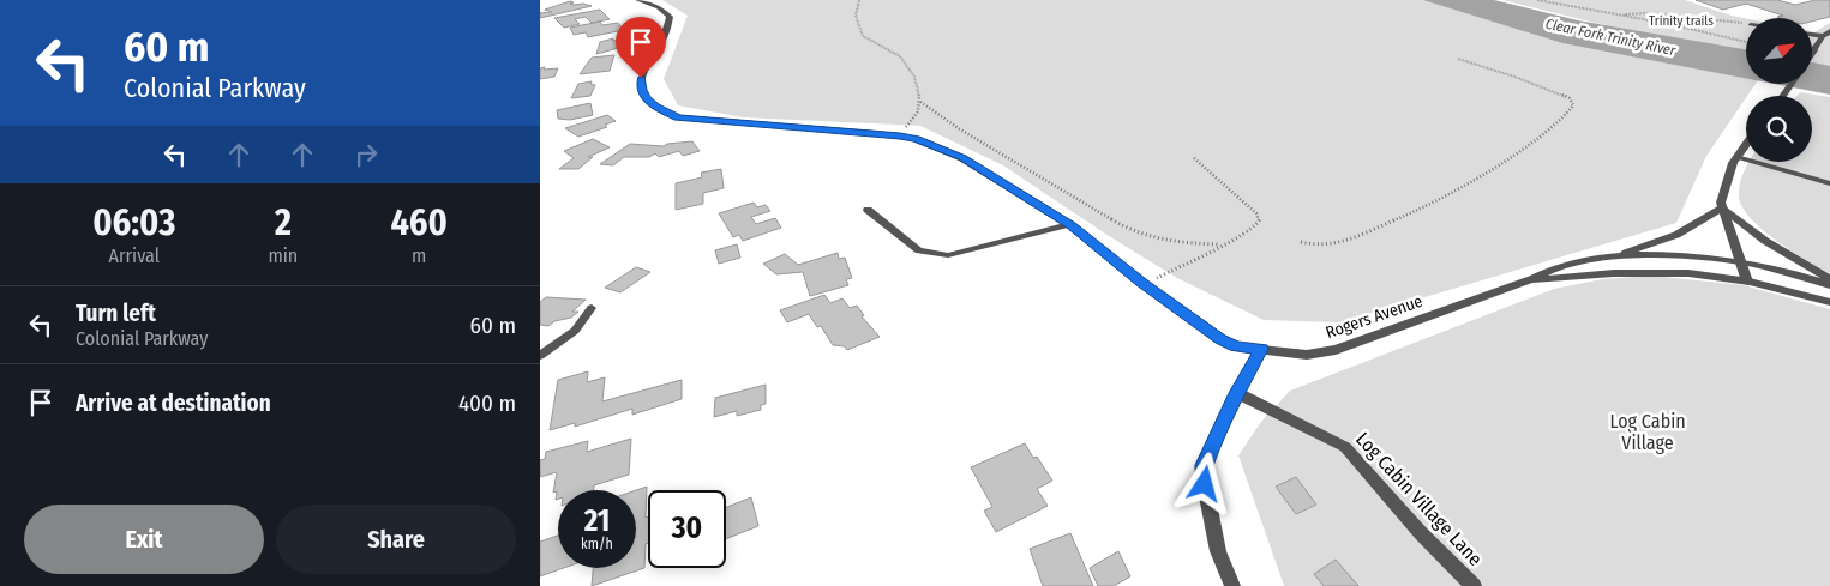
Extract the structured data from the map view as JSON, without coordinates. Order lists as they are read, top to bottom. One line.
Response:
{"streets":{"street":["Rogers Avenue","Log Cabin Village Lane"]},"water":["Clear Fork Trinity River"],"parks":["Trinity trails","Log Cabin Village"],"north":"top right","page":{"turn":["60 m","Colonial Parkway"],"eta":["06:03","Arrival","2","min","460","m"],"list":[{"name":"Turn left","note":"Colonial Parkway","value":"60 m"},{"name":"Arrive at destination","value":"400 m"}],"speed":"21 km/h","limit":"30","buttons":["Exit","Share"]}}
